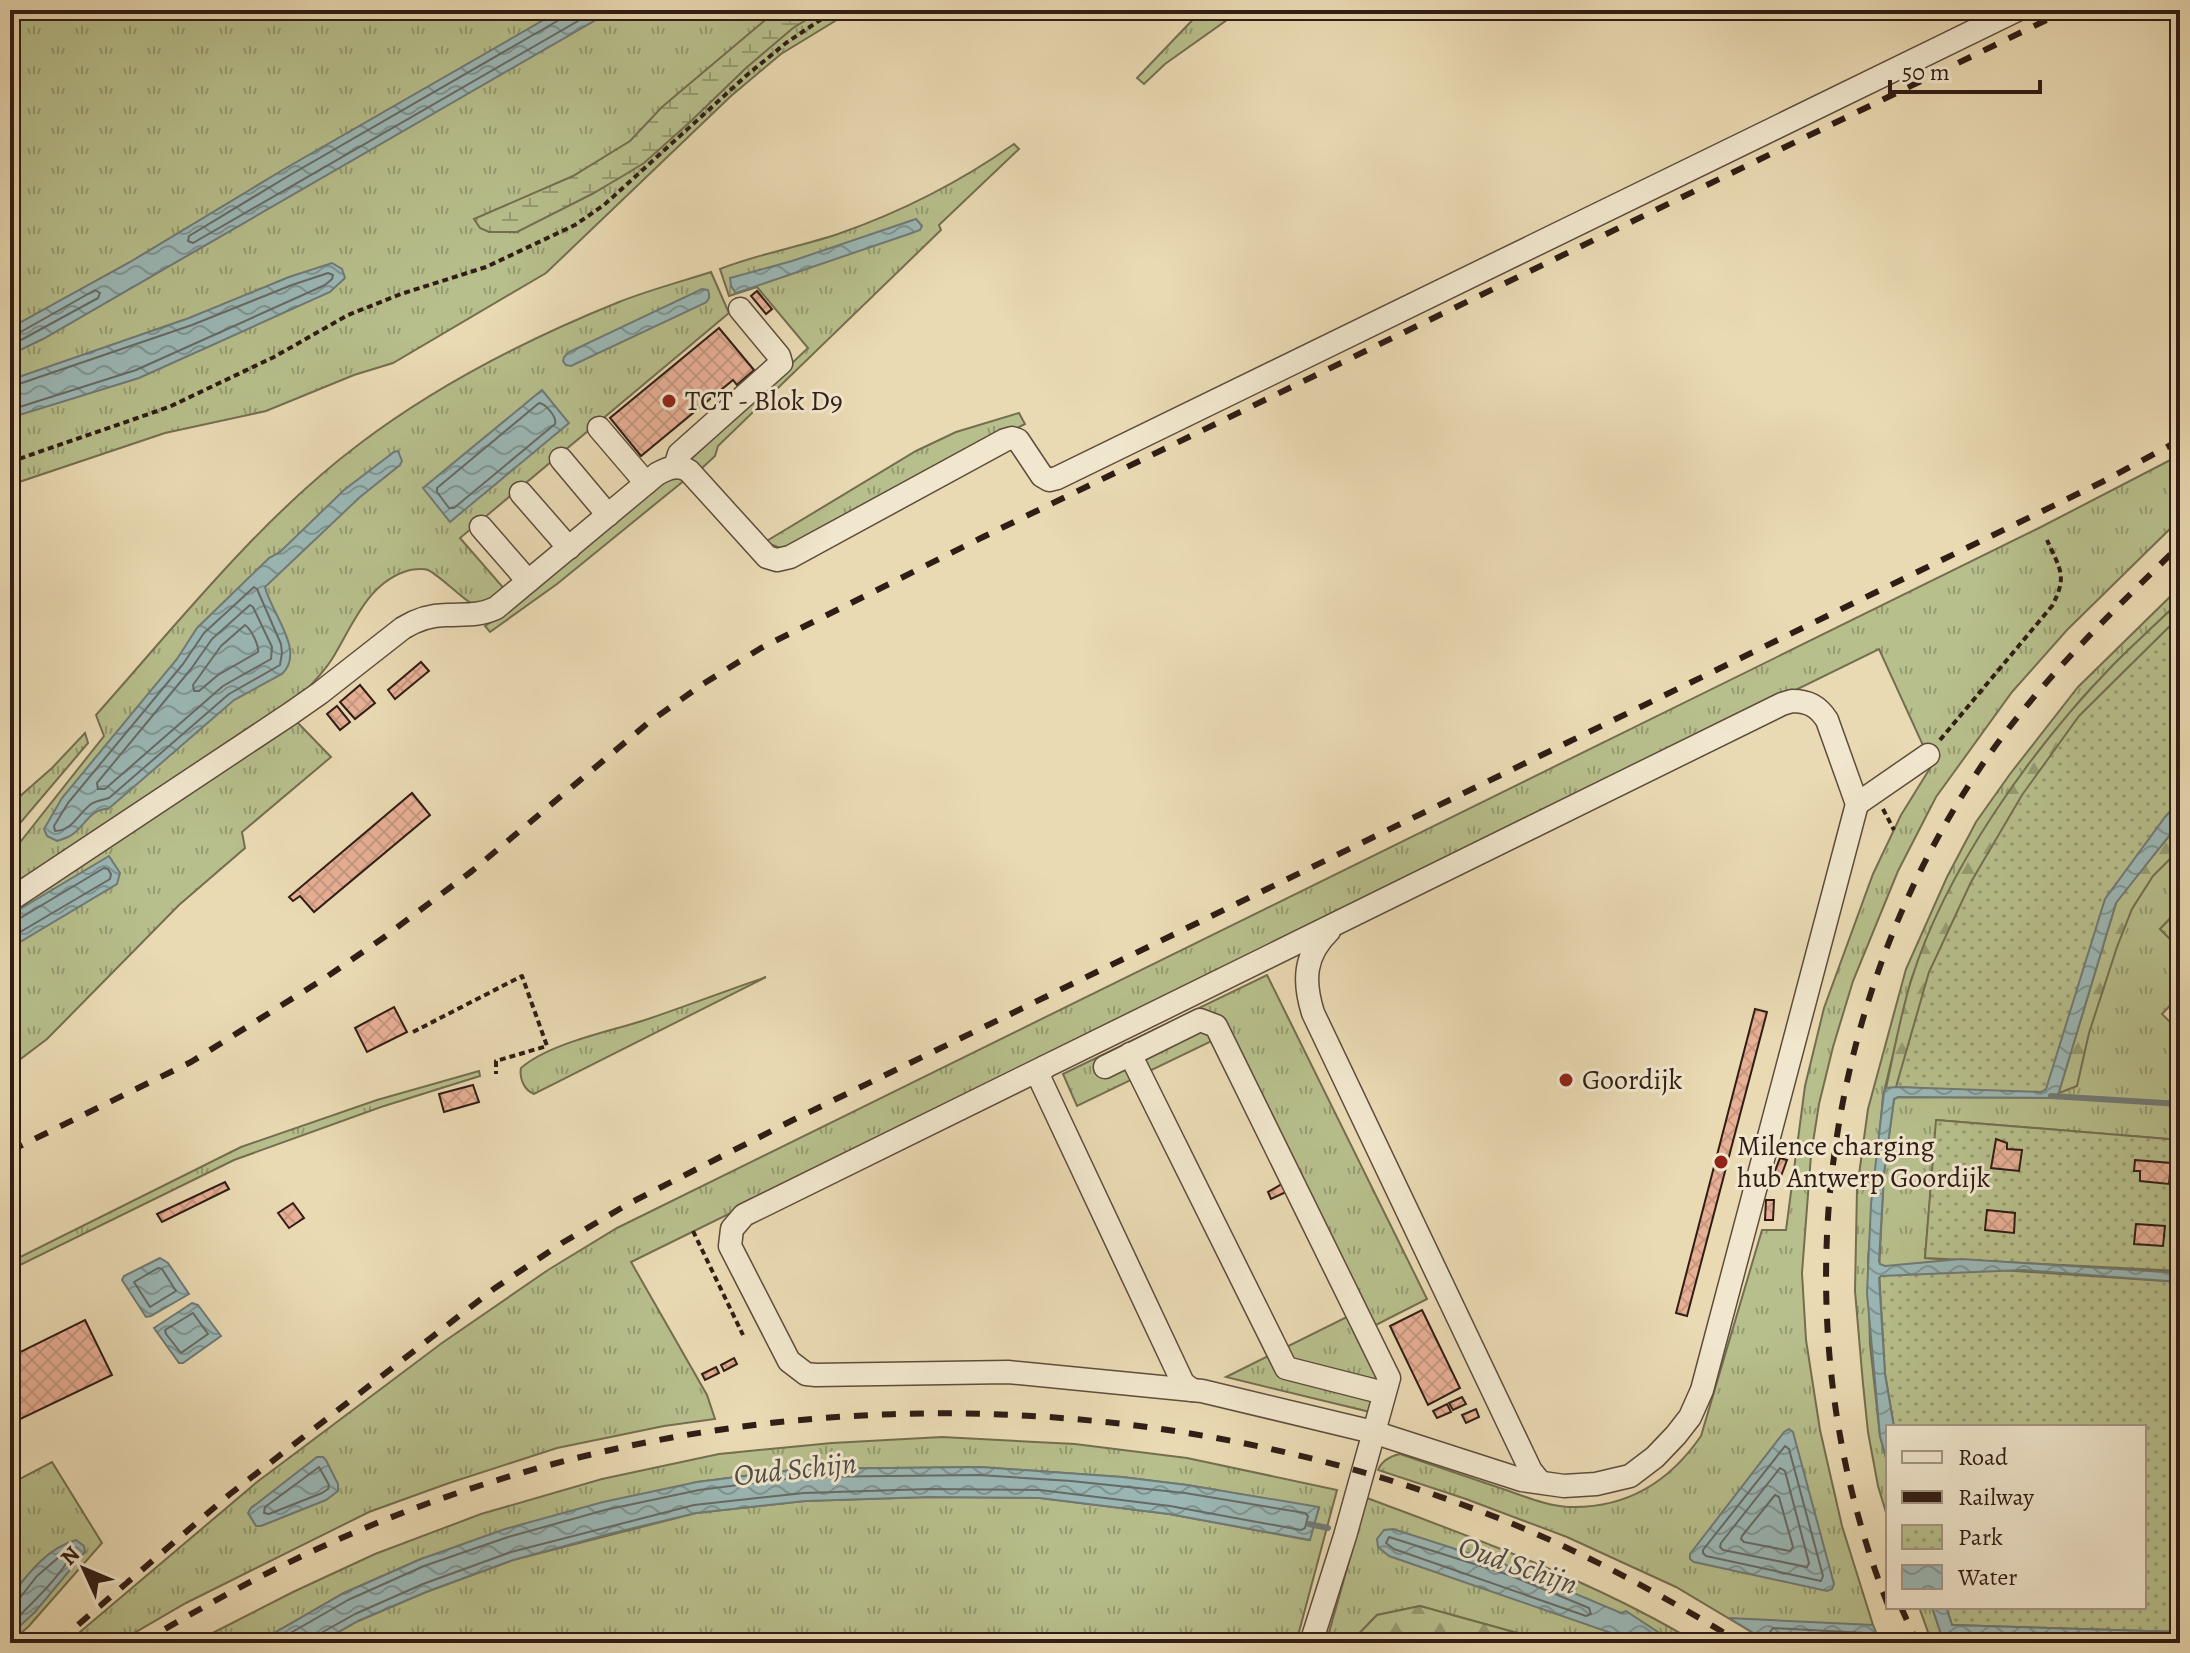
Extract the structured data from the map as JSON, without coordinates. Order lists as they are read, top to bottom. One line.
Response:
{"water":["Oud Schijn"],"places":["TCT - Blok D9","Goordijk","Milence charging hub Antwerp Goordijk"],"legend":["Road","Railway","Park","Water"],"scale_bar":"50 m","north":"top left"}
